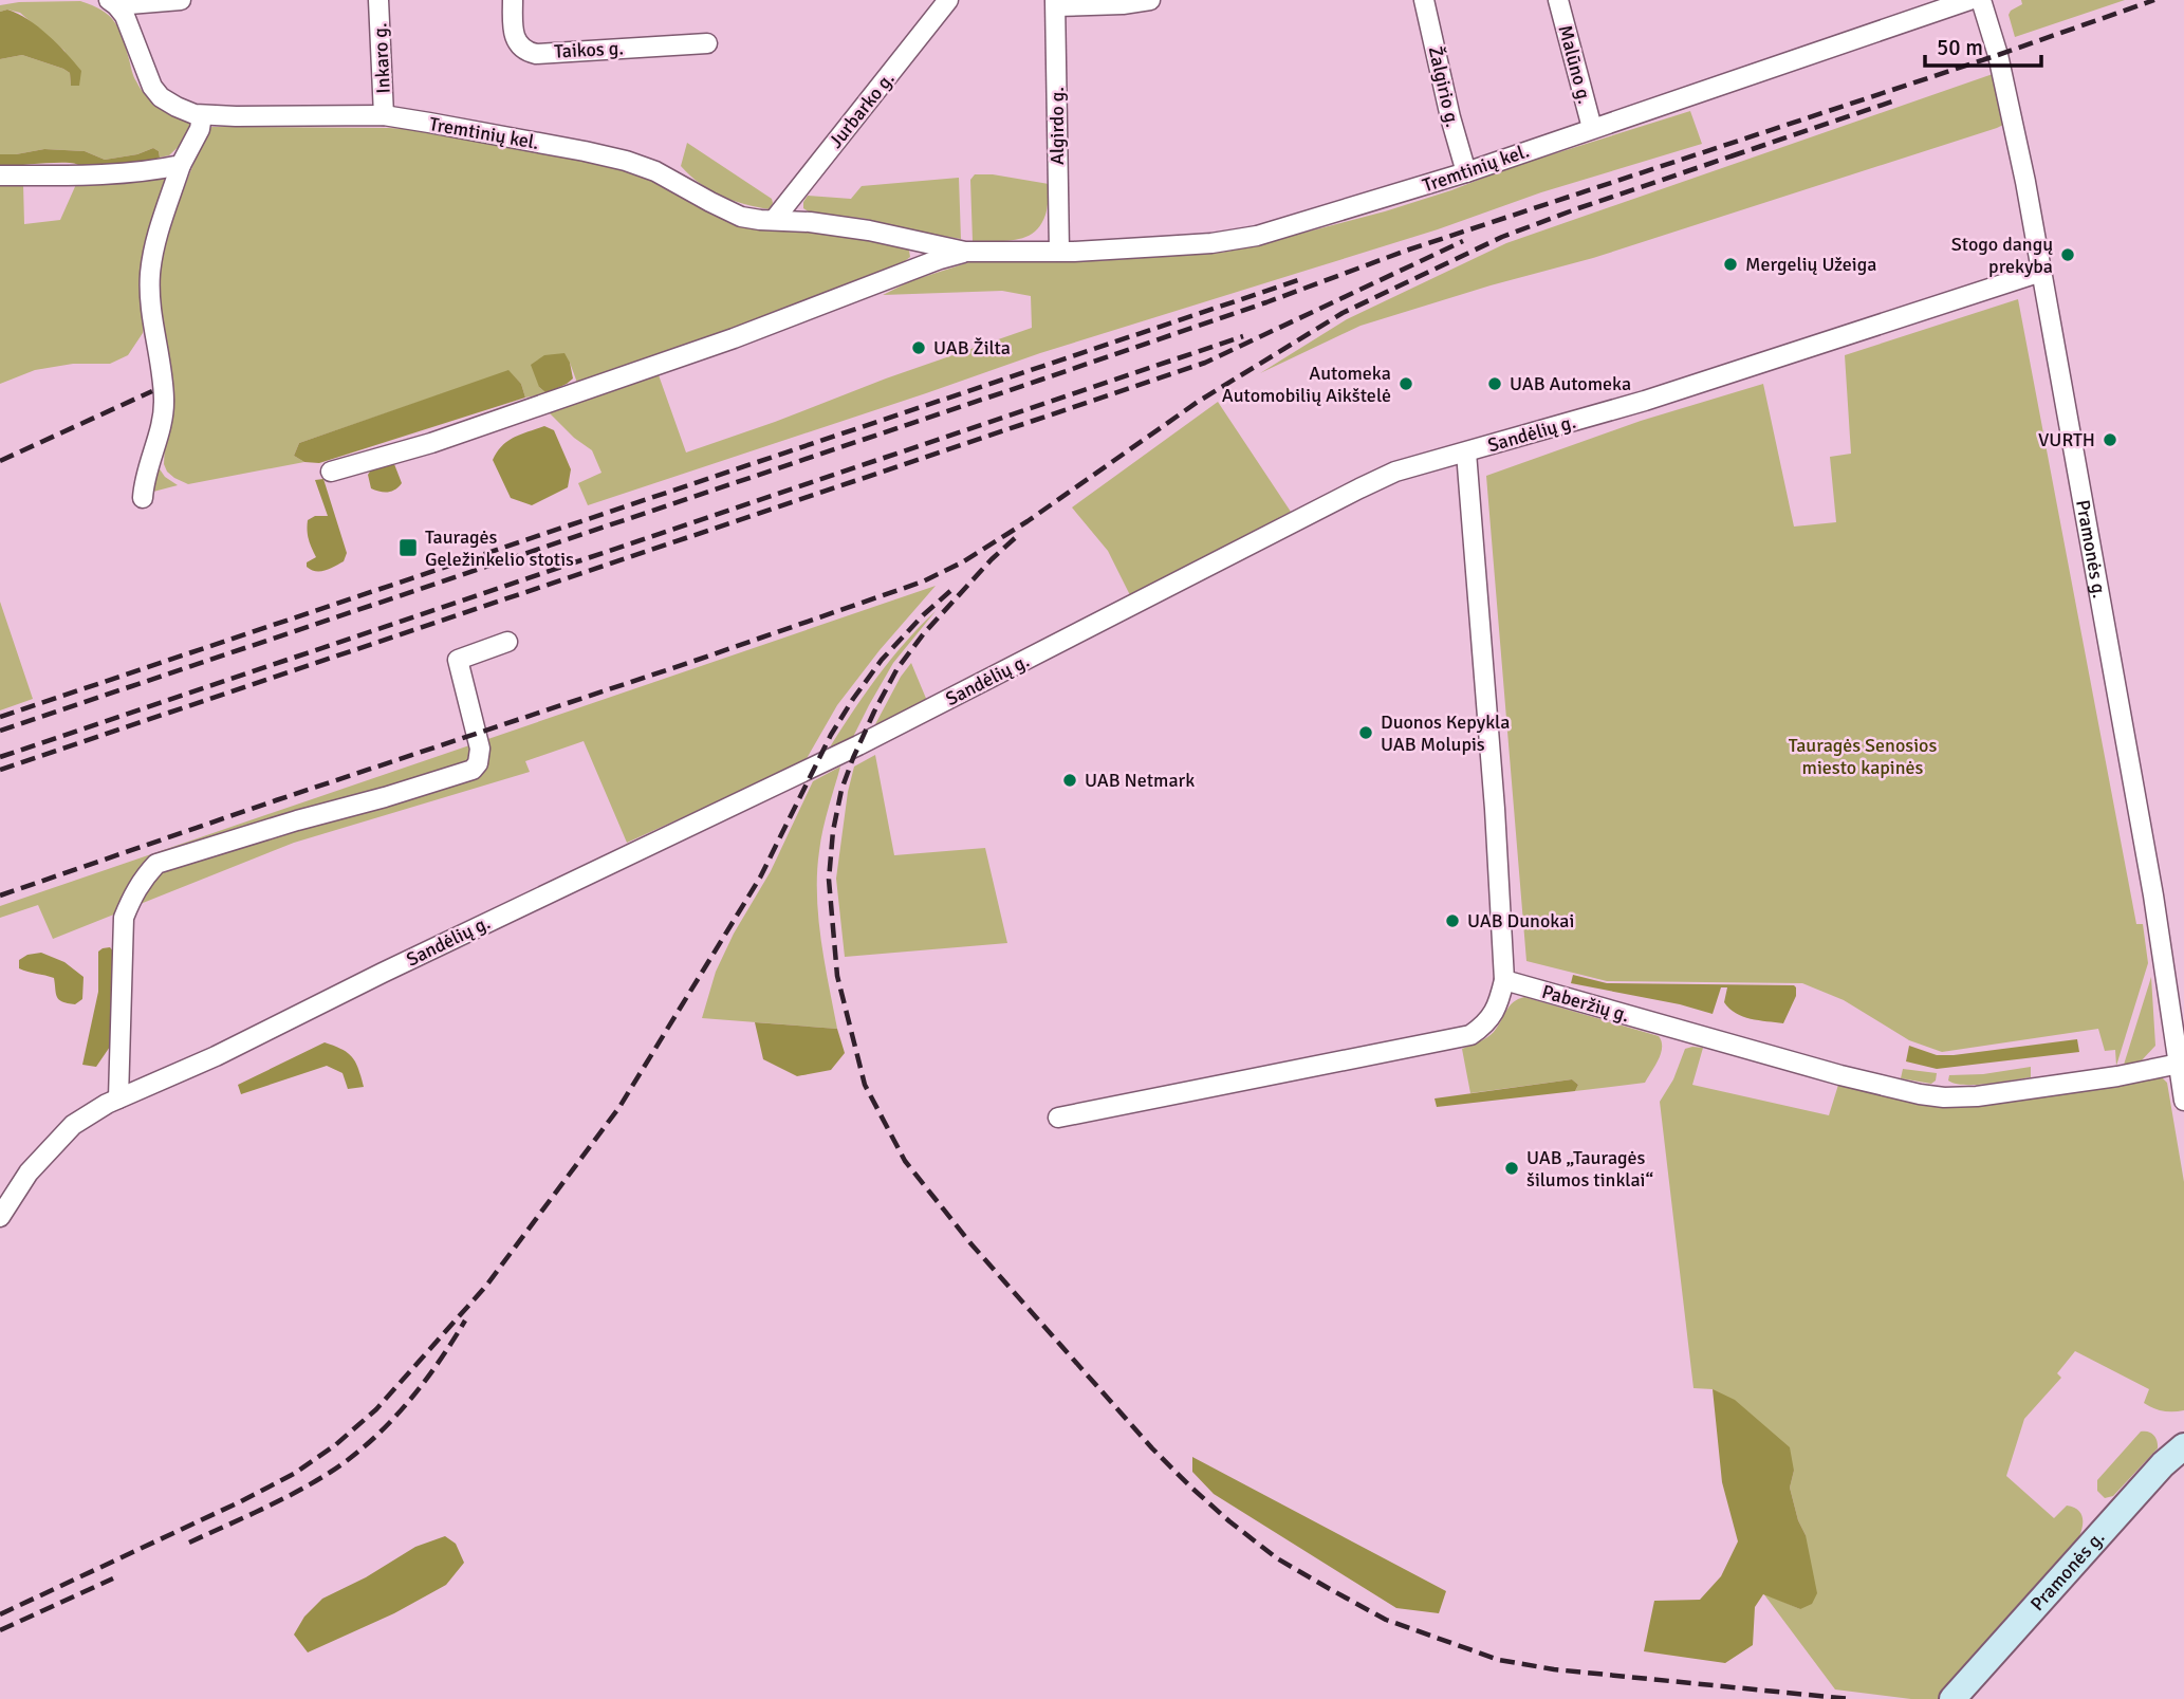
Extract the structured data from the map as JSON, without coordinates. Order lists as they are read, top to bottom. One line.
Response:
{"streets":{"main road":["Pramonės g."],"street":["Taikos g.","Inkaro g.","Malūno g.","Žalgirio g.","Jurbarko g.","Algirdo g.","Tremtinių kel.","Sandėlių g.","Paberžių g."]},"crossings":[["Inkaro g.","Tremtinių kel."],["Malūno g.","Tremtinių kel."],["Žalgirio g.","Tremtinių kel."],["Jurbarko g.","Tremtinių kel."],["Algirdo g.","Tremtinių kel."],["Sandėlių g.","Pramonės g."],["Pramonės g.","Paberžių g."]],"parks":["Tauragės Senosios miesto kapinės"],"places":{"other":["Stogo dangų prekyba","Mergelių Užeiga","UAB Žilta","Automeka Automobilių Aikštelė","UAB Automeka","VURTH","Duonos Kepykla UAB Molupis","UAB Netmark","UAB Dunokai","UAB „Tauragės šilumos tinklai“"],"transit":["Tauragės Geležinkelio stotis"]},"scale_bar":"50 m"}
